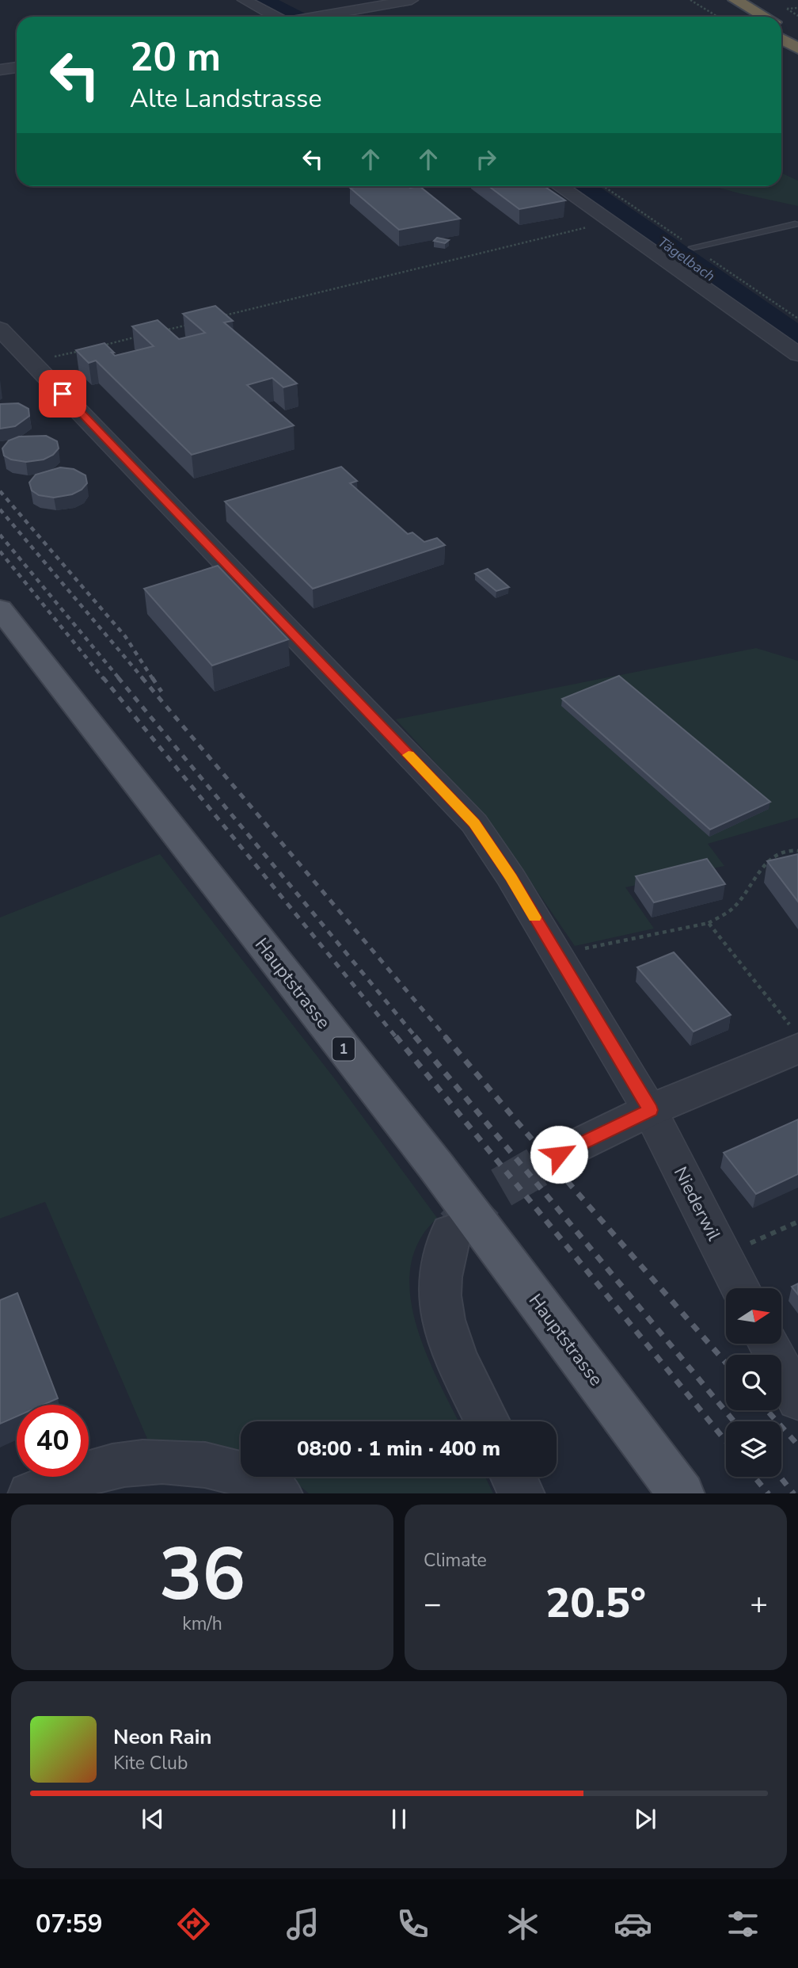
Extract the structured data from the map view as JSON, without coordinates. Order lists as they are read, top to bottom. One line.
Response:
{"streets":{"main road":["Hauptstrasse","1"],"street":["Niederwil"]},"water":["Tägelbach"],"north":"right","page":{"turn":["20 m","Alte Landstrasse"],"limit":"40","trip":"08:00 · 1 min · 400 m","tile":[["36","km/h"],"Climate"],"heat":["−","20.5°","+"],"song":["Neon Rain","Kite Club"],"tabs":"07:59"}}
